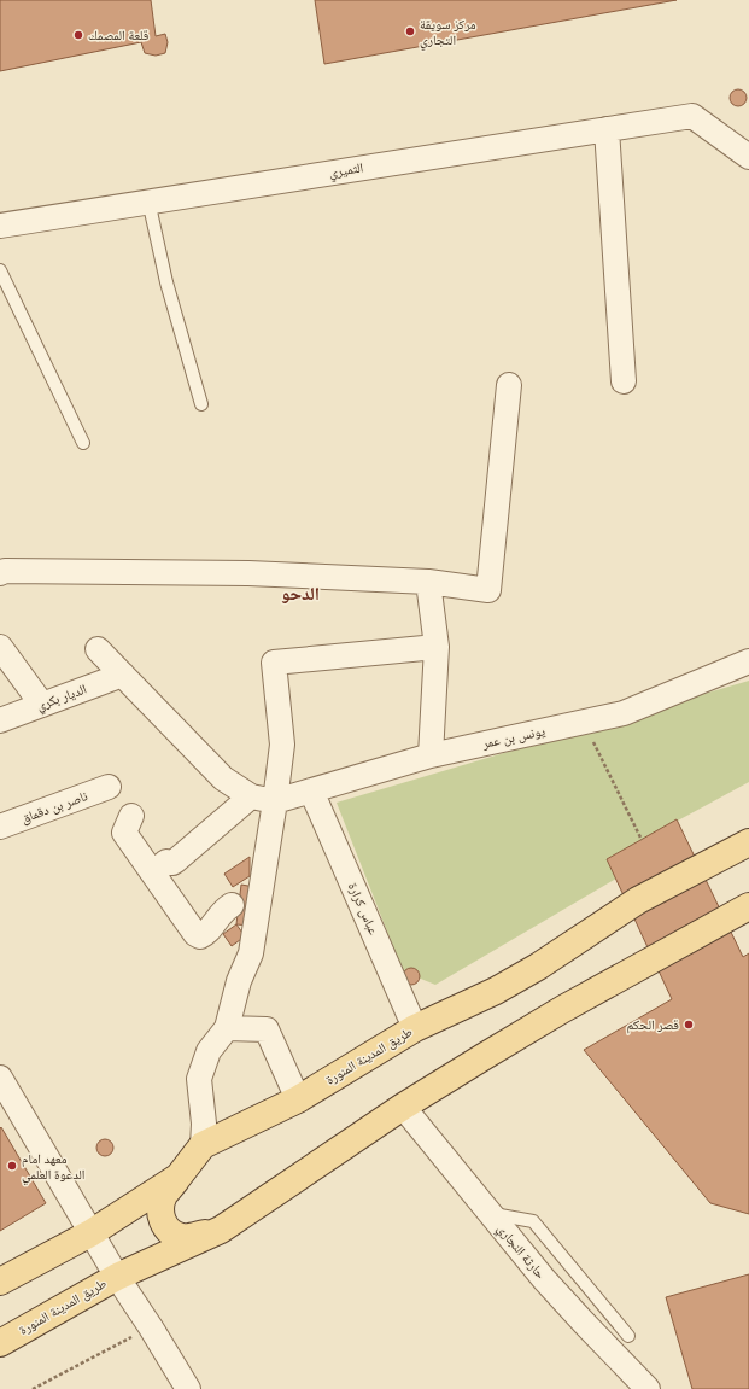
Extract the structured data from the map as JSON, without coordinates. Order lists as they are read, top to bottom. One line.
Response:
{"streets":{"main road":["طريق المدينة المنورة"],"street":["الثميري","الديار بكري","يونس بن عمر","ناصر بن دقماق","عباس كرارة","حارثة النجاري"]},"crossings":[["يونس بن عمر","عباس كرارة"],["عباس كرارة","طريق المدينة المنورة"],["طريق المدينة المنورة","حارثة النجاري"]],"districts":["الدحو"],"places":["مركز سويقة التجاري","قلعة المصمك","قصر الحكم","معهد امام الدعوة العلمي"]}
